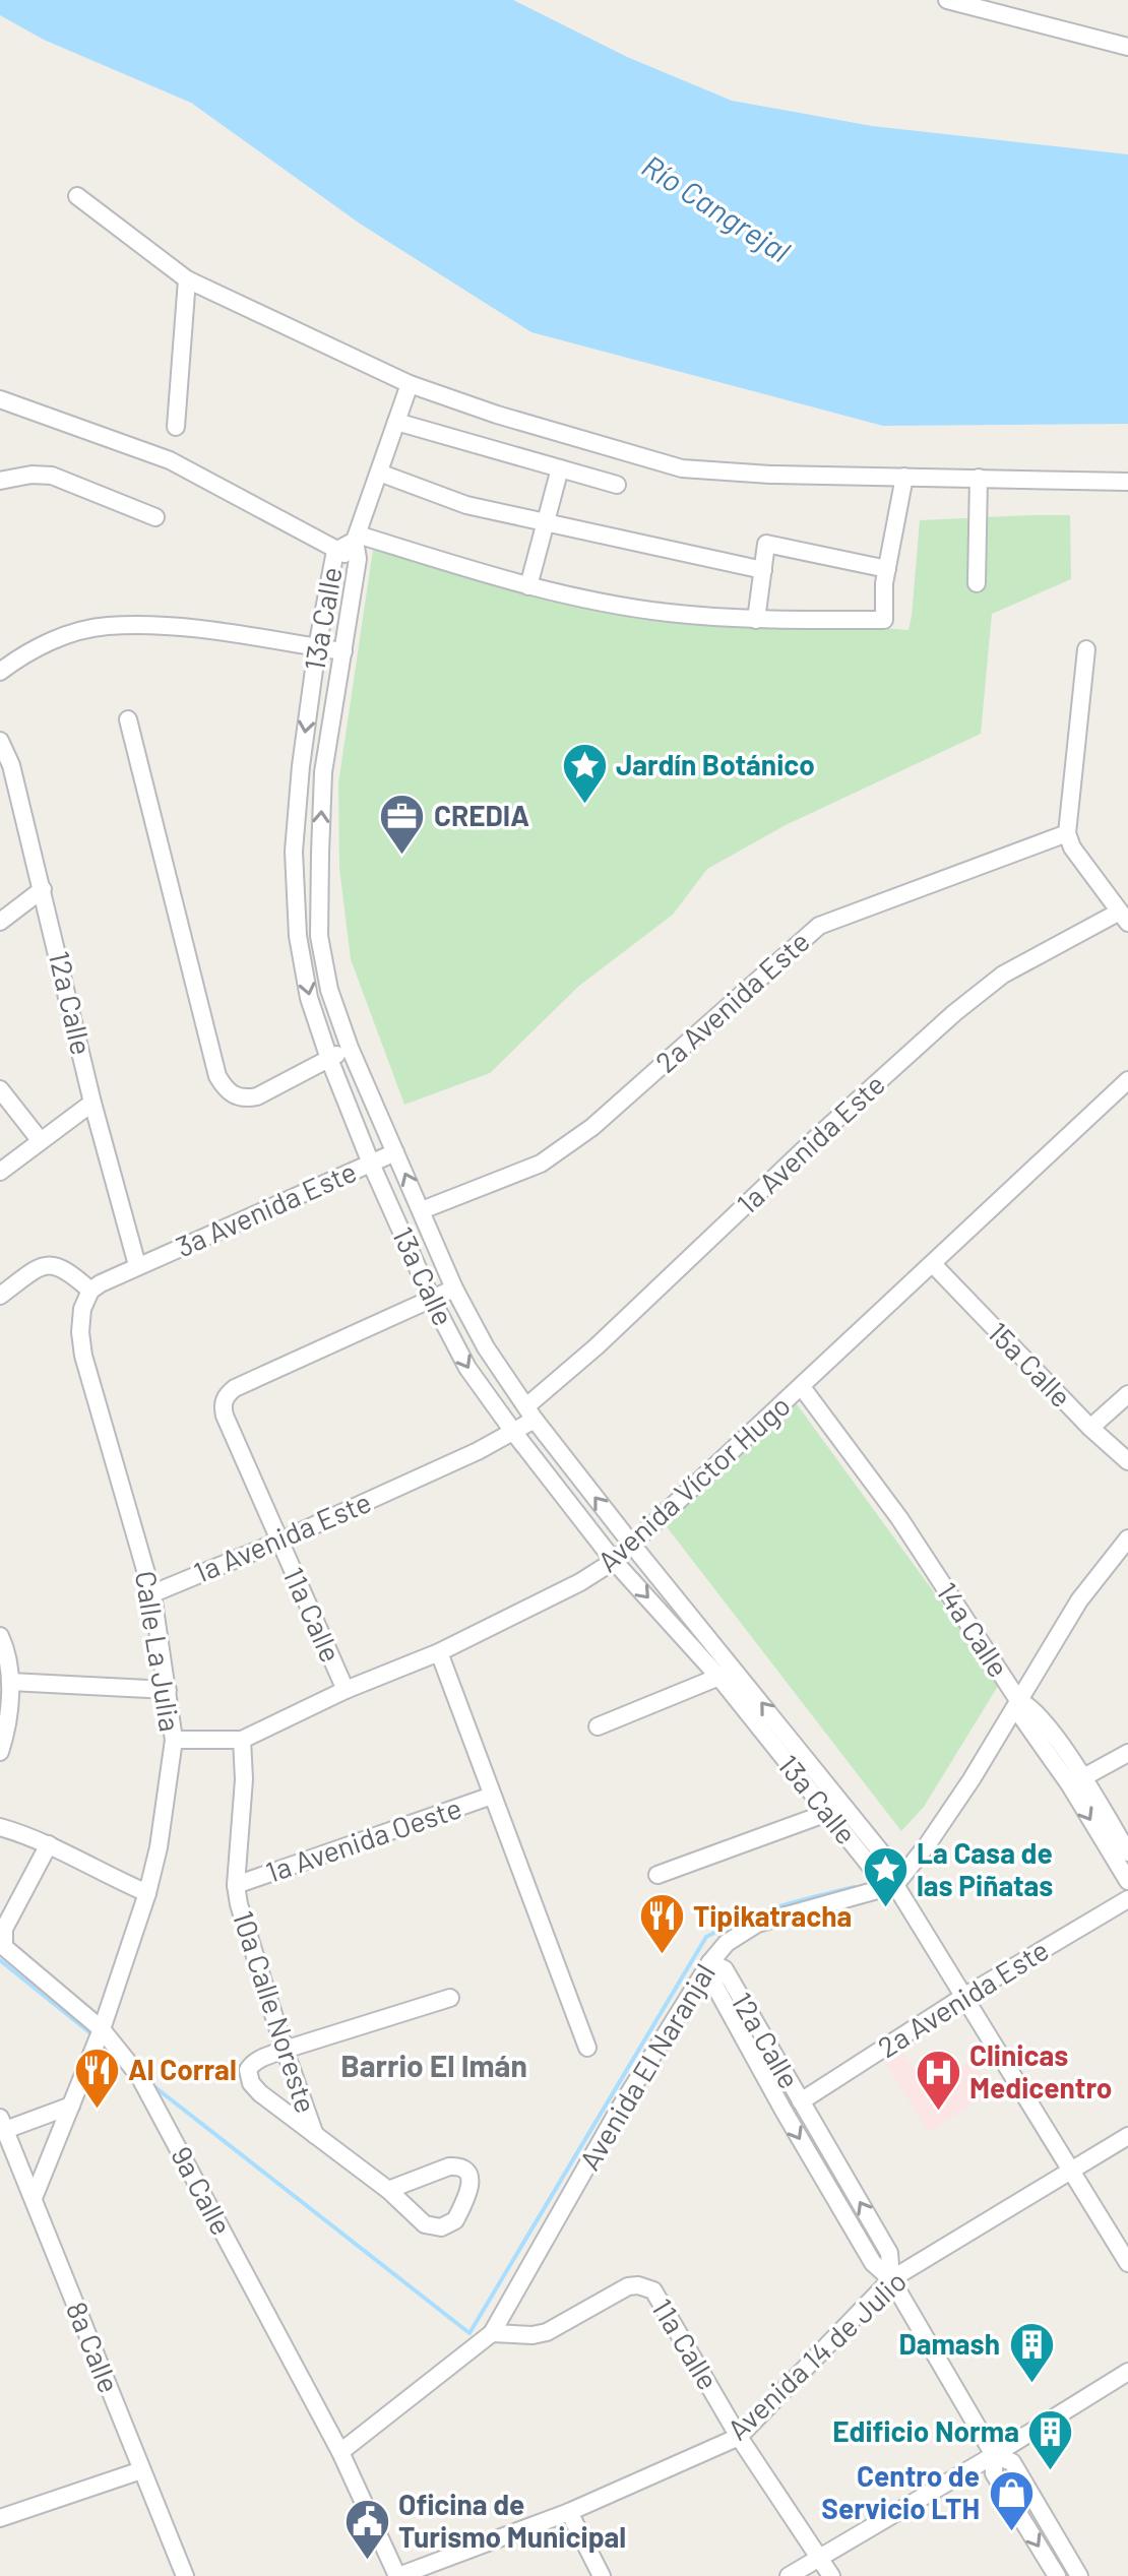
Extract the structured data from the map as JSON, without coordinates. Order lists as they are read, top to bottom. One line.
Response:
{"streets":{"street":["13a Calle","2a Avenida Este","12a Calle","1a Avenida Este","3a Avenida Este","15a Calle","Avenida Víctor Hugo","11a Calle","14a Calle","Calle La Julia","1a Avenida Oeste","10a Calle Noreste","Avenida El Naranjal","9a Calle","8a Calle","Avenida 14 de Julio"]},"crossings":[["13a Calle","2a Avenida Este"],["13a Calle","1a Avenida Este"],["13a Calle","3a Avenida Este"],["13a Calle","Avenida Víctor Hugo"],["13a Calle","11a Calle"],["13a Calle","Avenida El Naranjal"],["13a Calle","Avenida 14 de Julio"],["2a Avenida Este","12a Calle"],["12a Calle","3a Avenida Este"],["12a Calle","Avenida El Naranjal"],["12a Calle","Avenida 14 de Julio"],["1a Avenida Este","11a Calle"],["15a Calle","Avenida Víctor Hugo"],["Avenida Víctor Hugo","11a Calle"],["Avenida Víctor Hugo","14a Calle"],["Avenida Víctor Hugo","Calle La Julia"],["Avenida Víctor Hugo","10a Calle Noreste"],["11a Calle","Avenida El Naranjal"],["11a Calle","Avenida 14 de Julio"],["Calle La Julia","9a Calle"],["Calle La Julia","8a Calle"],["1a Avenida Oeste","10a Calle Noreste"],["Avenida El Naranjal","9a Calle"],["9a Calle","Avenida 14 de Julio"]],"districts":["Barrio El Imán"],"water":["Río Cangrejal"],"places":{"place":["Jardín Botánico","La Casa de las Piñatas"],"office":["CREDIA"],"restaurant":["Tipikatracha","Al Corral"],"hospital":["Clinicas Medicentro"],"building":["Damash","Edificio Norma"],"shop":["Centro de Servicio LTH"],"public building":["Oficina de Turismo Municipal"]}}
